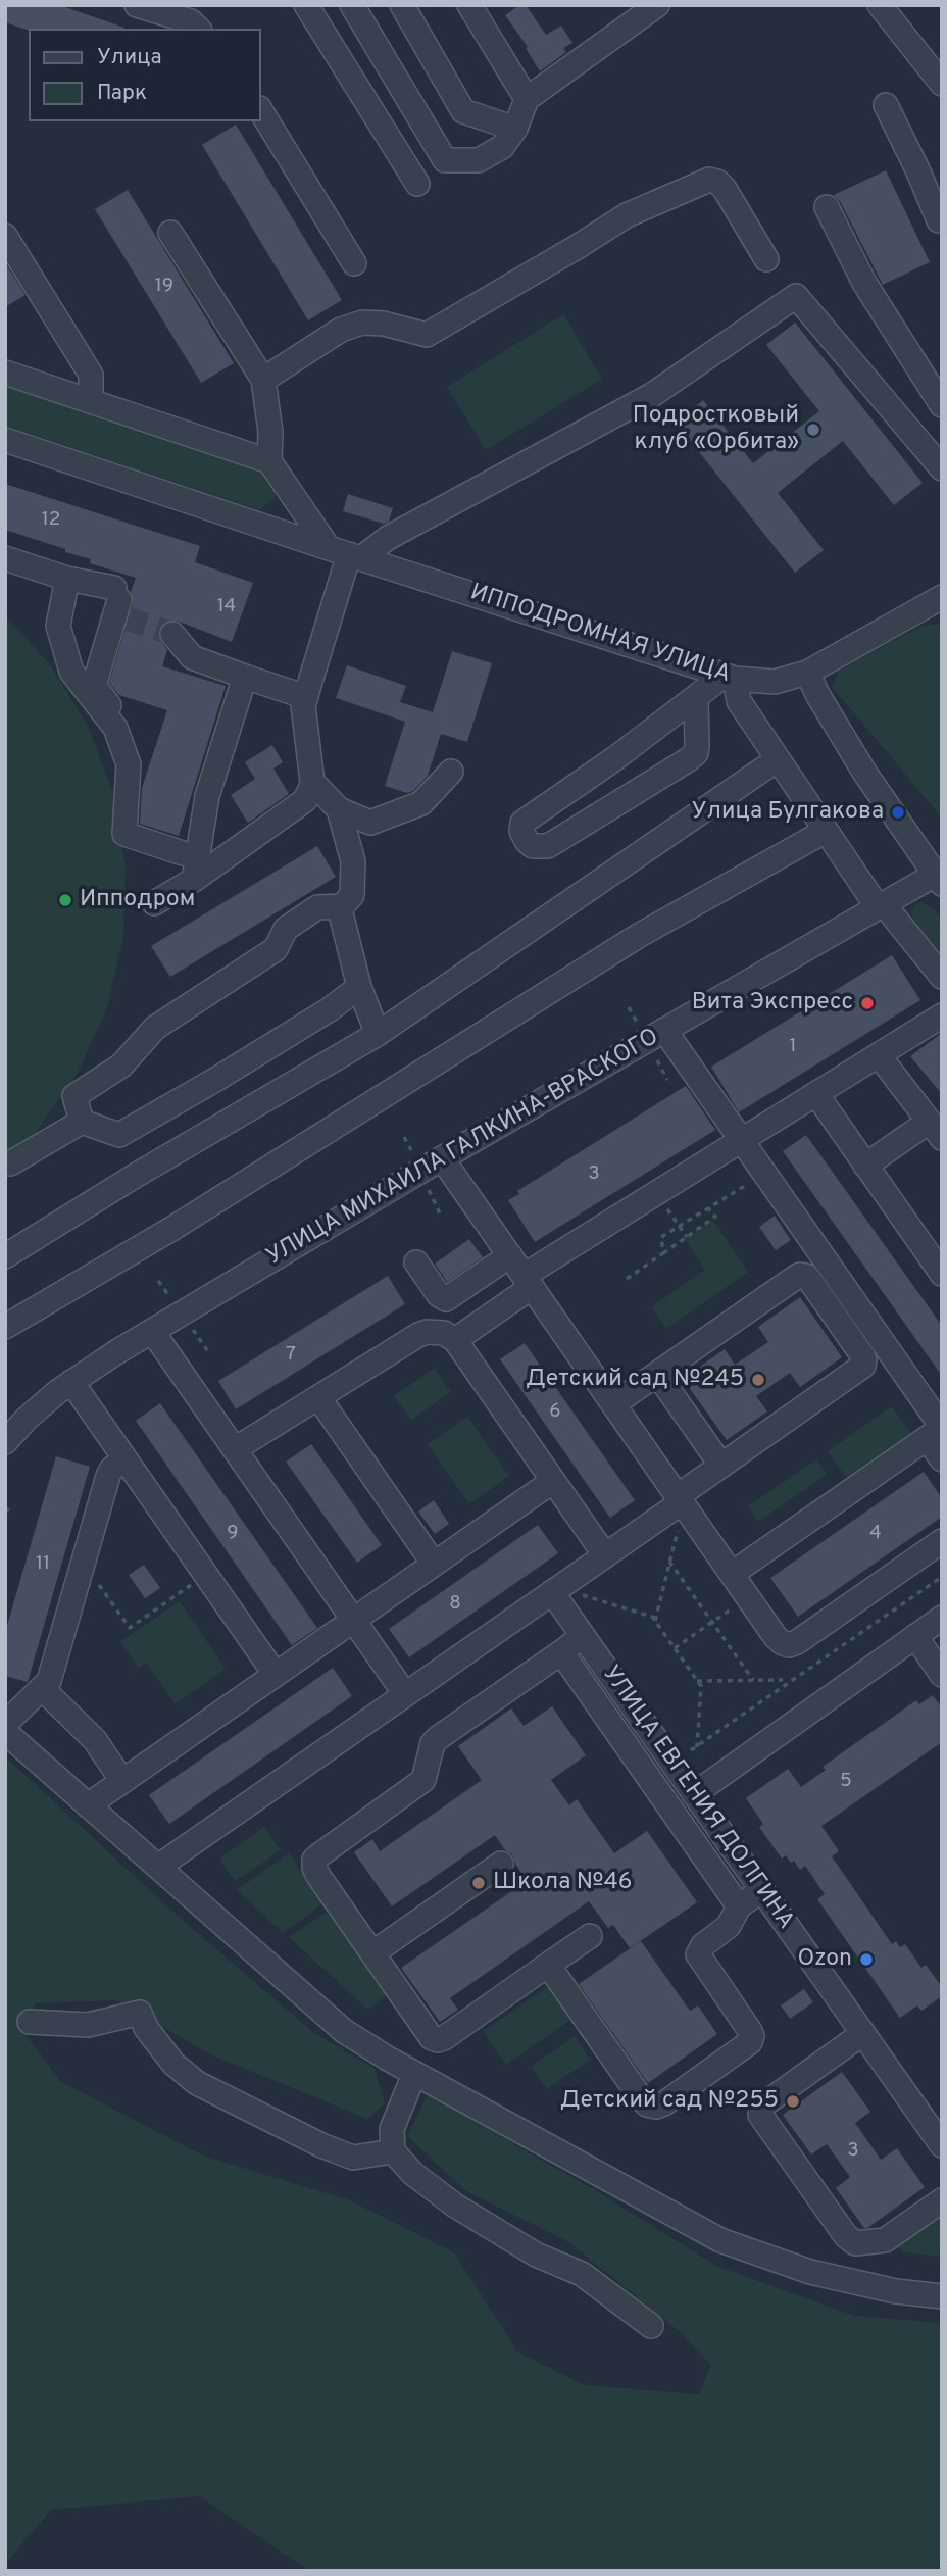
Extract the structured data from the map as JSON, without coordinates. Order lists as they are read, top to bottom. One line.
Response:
{"streets":{"street":["ИППОДРОМНАЯ УЛИЦА","УЛИЦА МИХАИЛА ГАЛКИНА-ВРАСКОГО","УЛИЦА ЕВГЕНИЯ ДОЛГИНА"]},"places":["Подростковый клуб «Орбита»","Улица Булгакова","Ипподром","Вита Экспресс","Детский сад №245","Школа №46","Ozon","Детский сад №255"],"house_numbers":["19","12","14","1","3","7","6","9","4","11","8","5","3"],"legend":["Улица","Парк"]}
